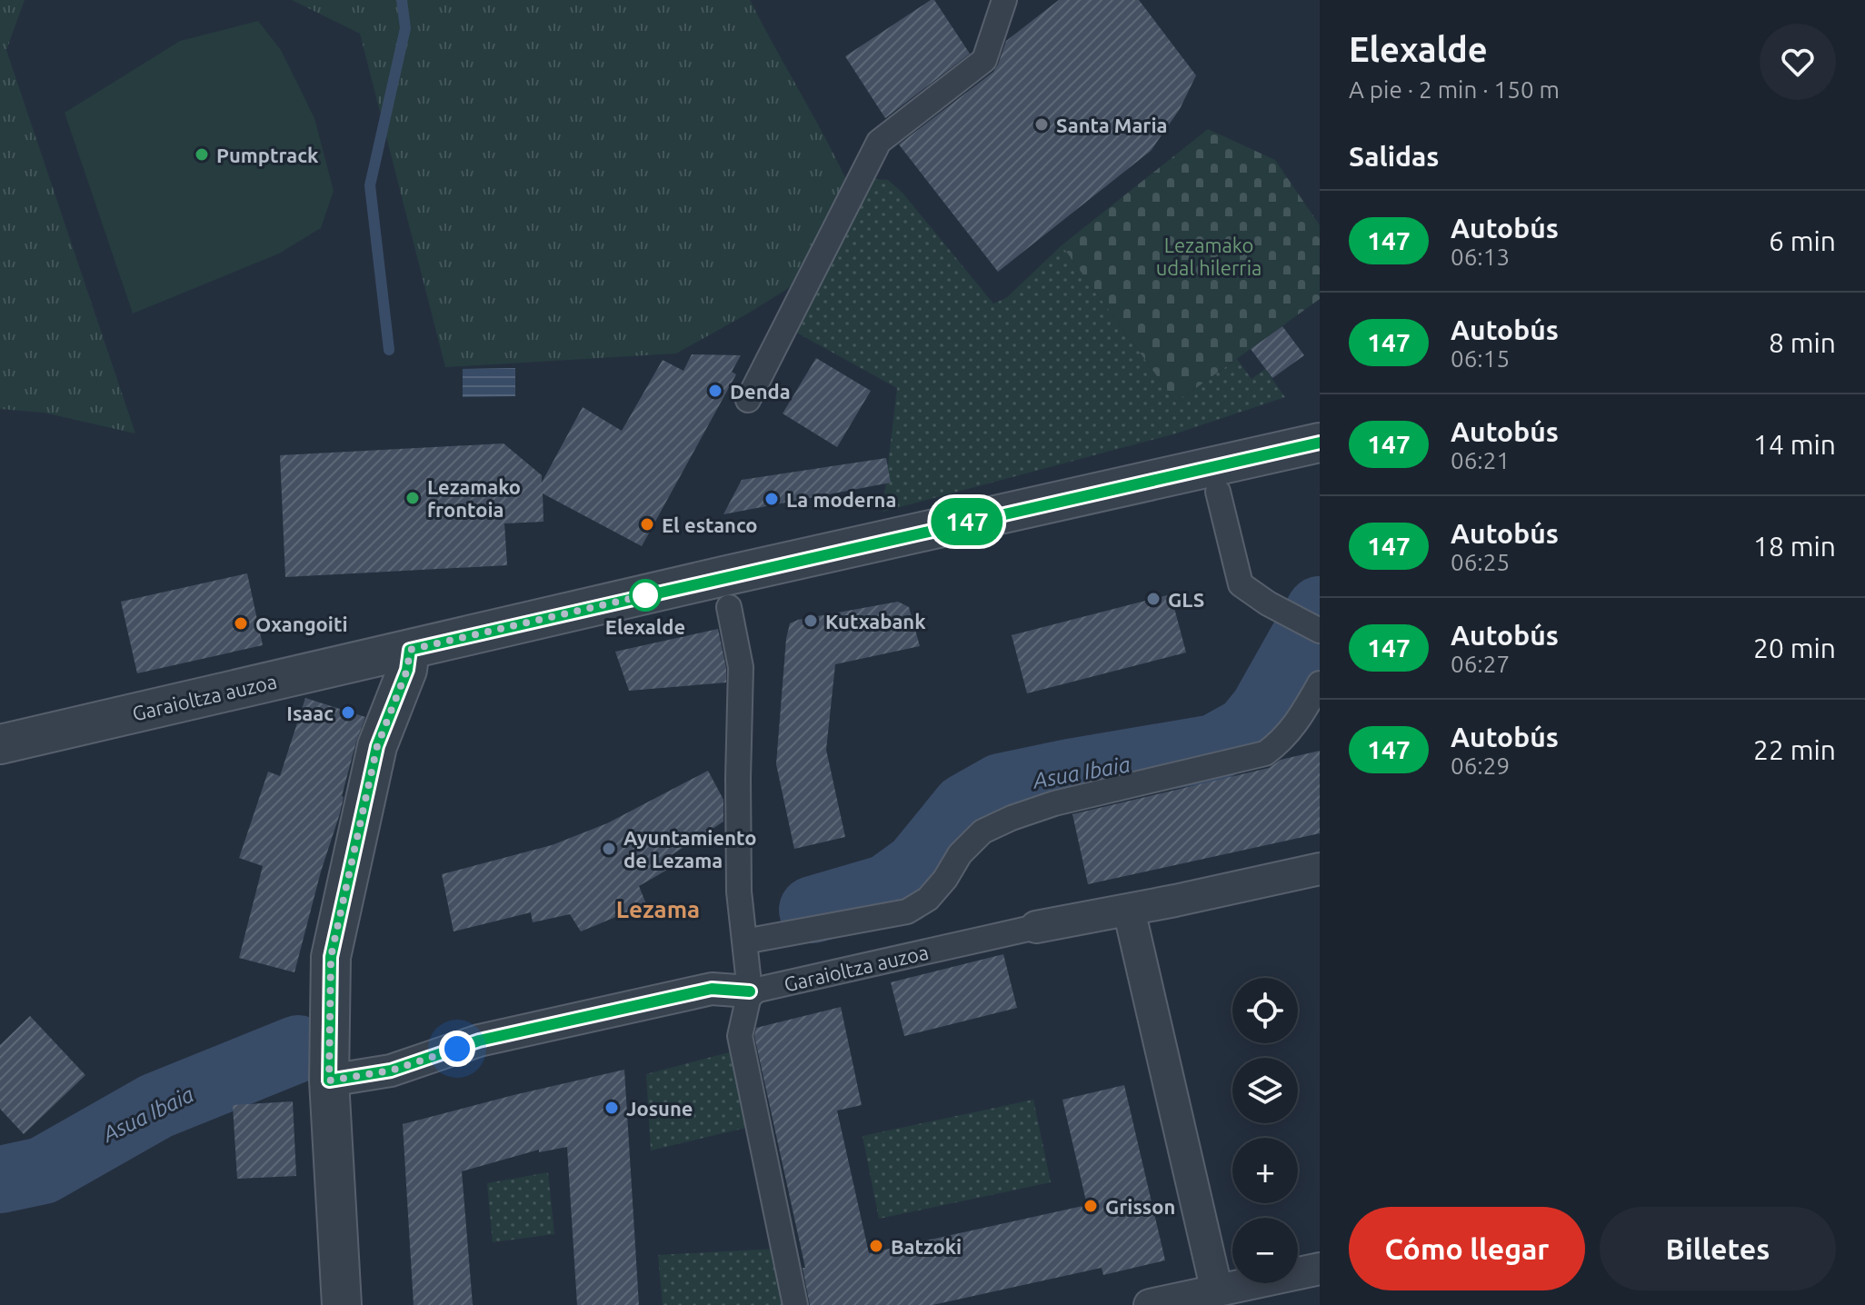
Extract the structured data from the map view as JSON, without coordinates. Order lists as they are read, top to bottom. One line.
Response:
{"streets":{"street":["Garaioltza auzoa"]},"districts":["Lezama"],"water":["Asua Ibaia"],"parks":["Lezamako udal hilerria"],"places":["Santa Maria","Pumptrack","Denda","Lezamako frontoia","La moderna","El estanco","Elexalde","GLS","Kutxabank","Oxangoiti","Isaac","Ayuntamiento de Lezama","Josune","Grisson","Batzoki"],"lines":["bus line 147"],"page":{"on_map":"147","heading":[["Elexalde","A pie · 2 min · 150 m"],"Salidas"],"list":[{"mark":"147","name":"Autobús","note":"06:13","value":"6 min"},{"mark":"147","name":"Autobús","note":"06:15","value":"8 min"},{"mark":"147","name":"Autobús","note":"06:21","value":"14 min"},{"mark":"147","name":"Autobús","note":"06:25","value":"18 min"},{"mark":"147","name":"Autobús","note":"06:27","value":"20 min"},{"mark":"147","name":"Autobús","note":"06:29","value":"22 min"}],"map_buttons":["+","−"],"buttons":["Cómo llegar","Billetes"]}}
